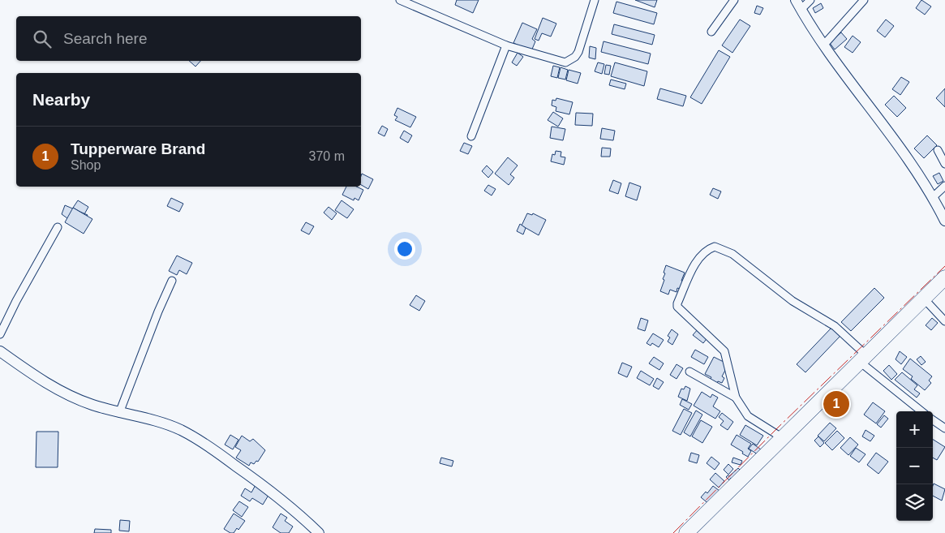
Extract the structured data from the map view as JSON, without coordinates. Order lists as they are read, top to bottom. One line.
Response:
{"page":{"search":"Search here","heading":"Nearby","list":[{"mark":"1","name":"Tupperware Brand","note":"Shop","value":"370 m"}],"pins":"1","map_buttons":["+","−"]}}
